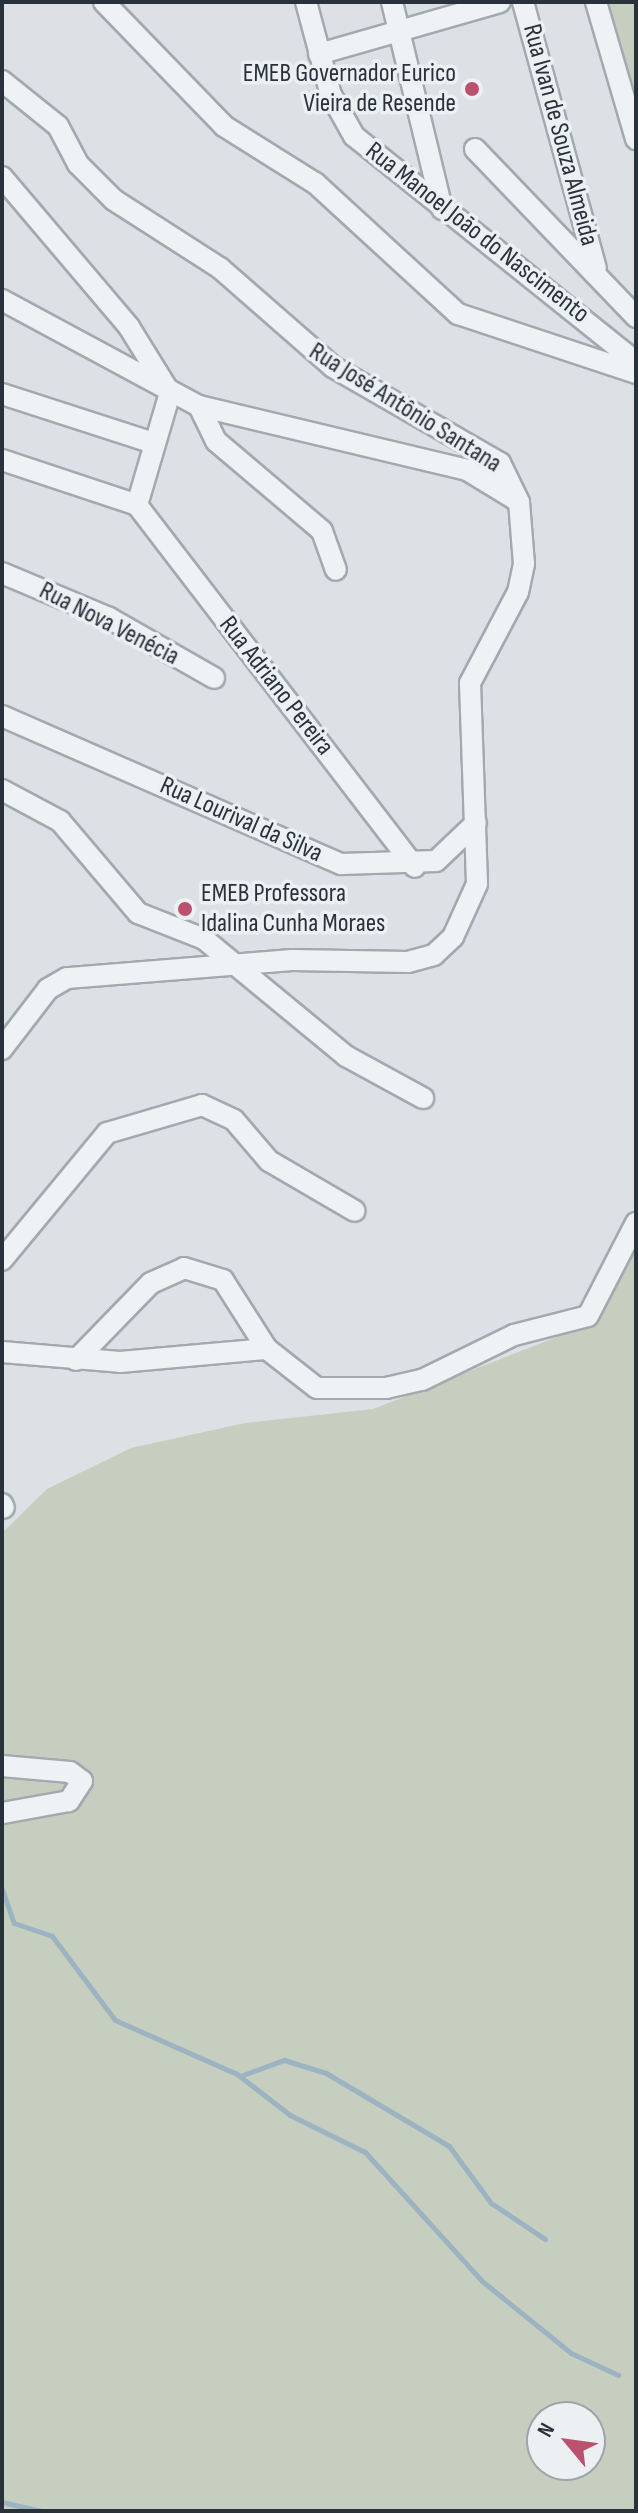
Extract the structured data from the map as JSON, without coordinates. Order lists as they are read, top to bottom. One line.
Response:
{"streets":{"street":["Rua Ivan de Souza Almeida","Rua Manoel João do Nascimento","Rua José Antônio Santana","Rua Nova Venécia","Rua Adriano Pereira","Rua Lourival da Silva"]},"crossings":[["Rua Adriano Pereira","Rua Lourival da Silva"]],"places":["EMEB Governador Eurico Vieira de Resende","EMEB Professora Idalina Cunha Moraes"],"north":"top left"}
